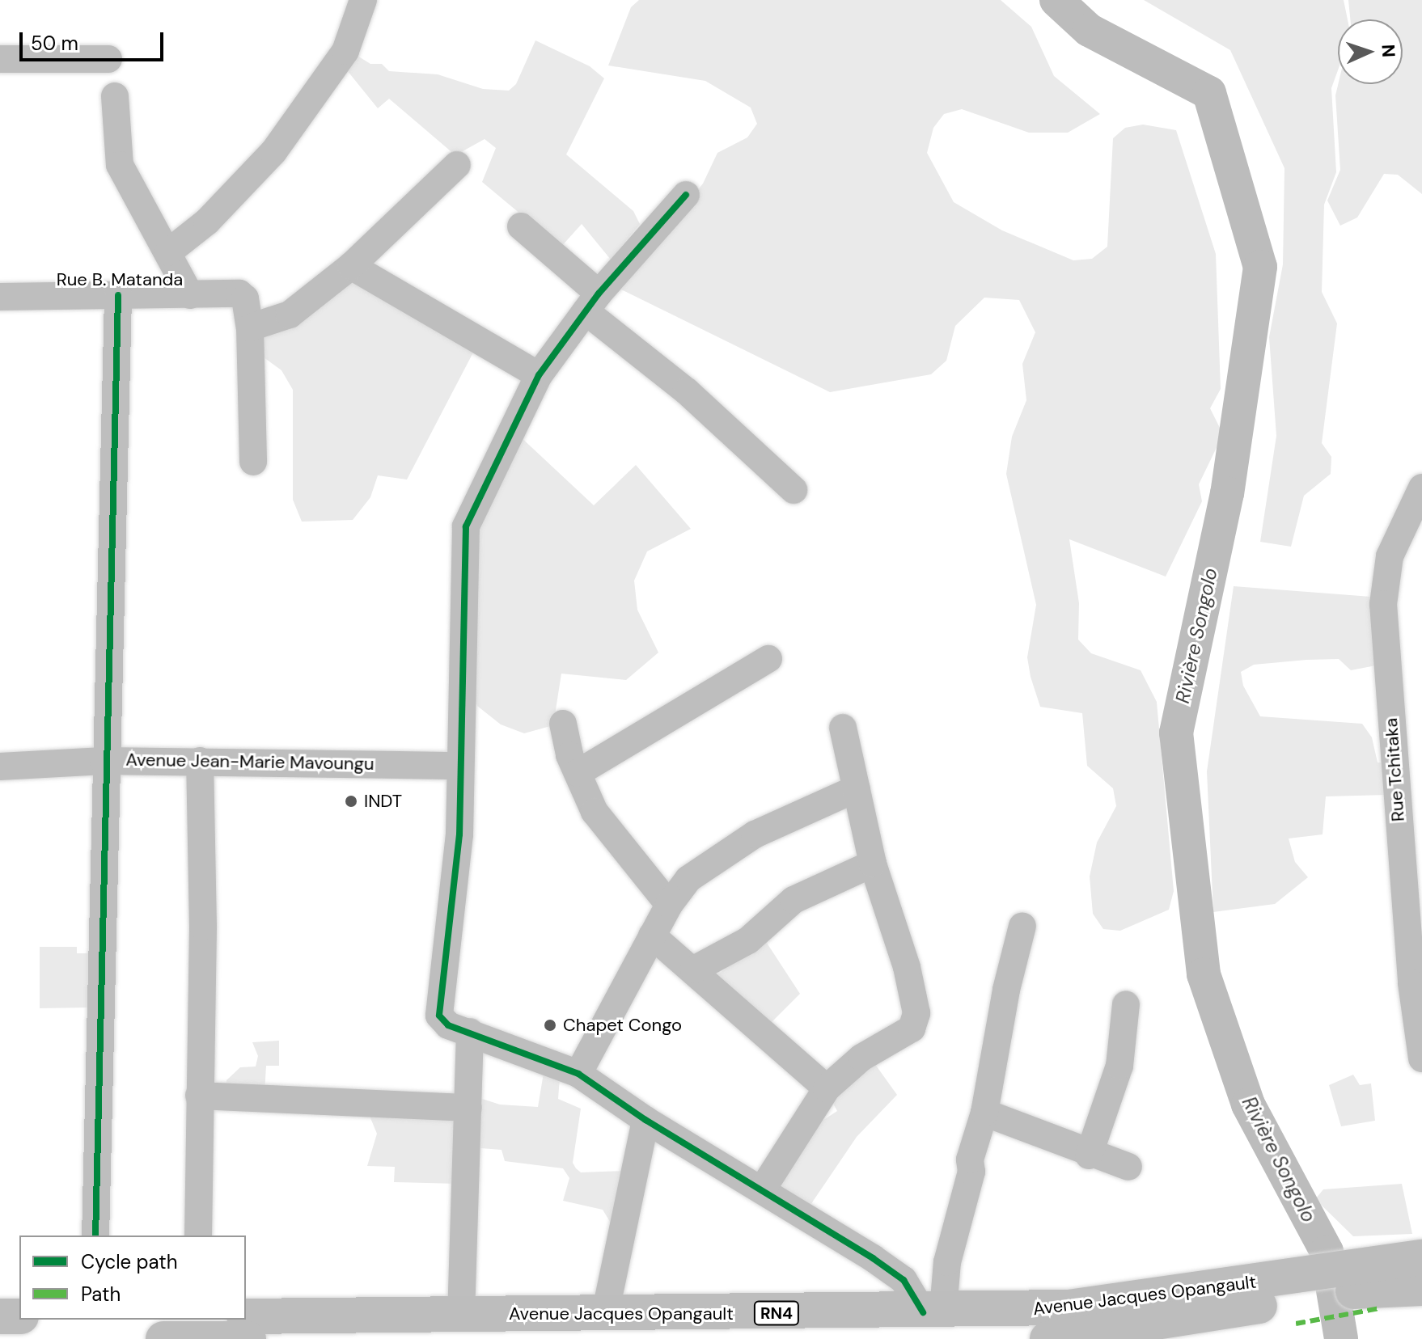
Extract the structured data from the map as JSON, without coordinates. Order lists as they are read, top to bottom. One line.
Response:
{"streets":{"highway":["Avenue Jacques Opangault","RN4"],"street":["Rue B. Matanda","Avenue Jean-Marie Mavoungu","Rue Tchitaka"]},"crossings":[["Avenue Jacques Opangault","RN4"]],"water":["Rivière Songolo"],"places":["INDT","Chapet Congo"],"legend":["Cycle path","Path"],"scale_bar":"50 m","north":"right"}
